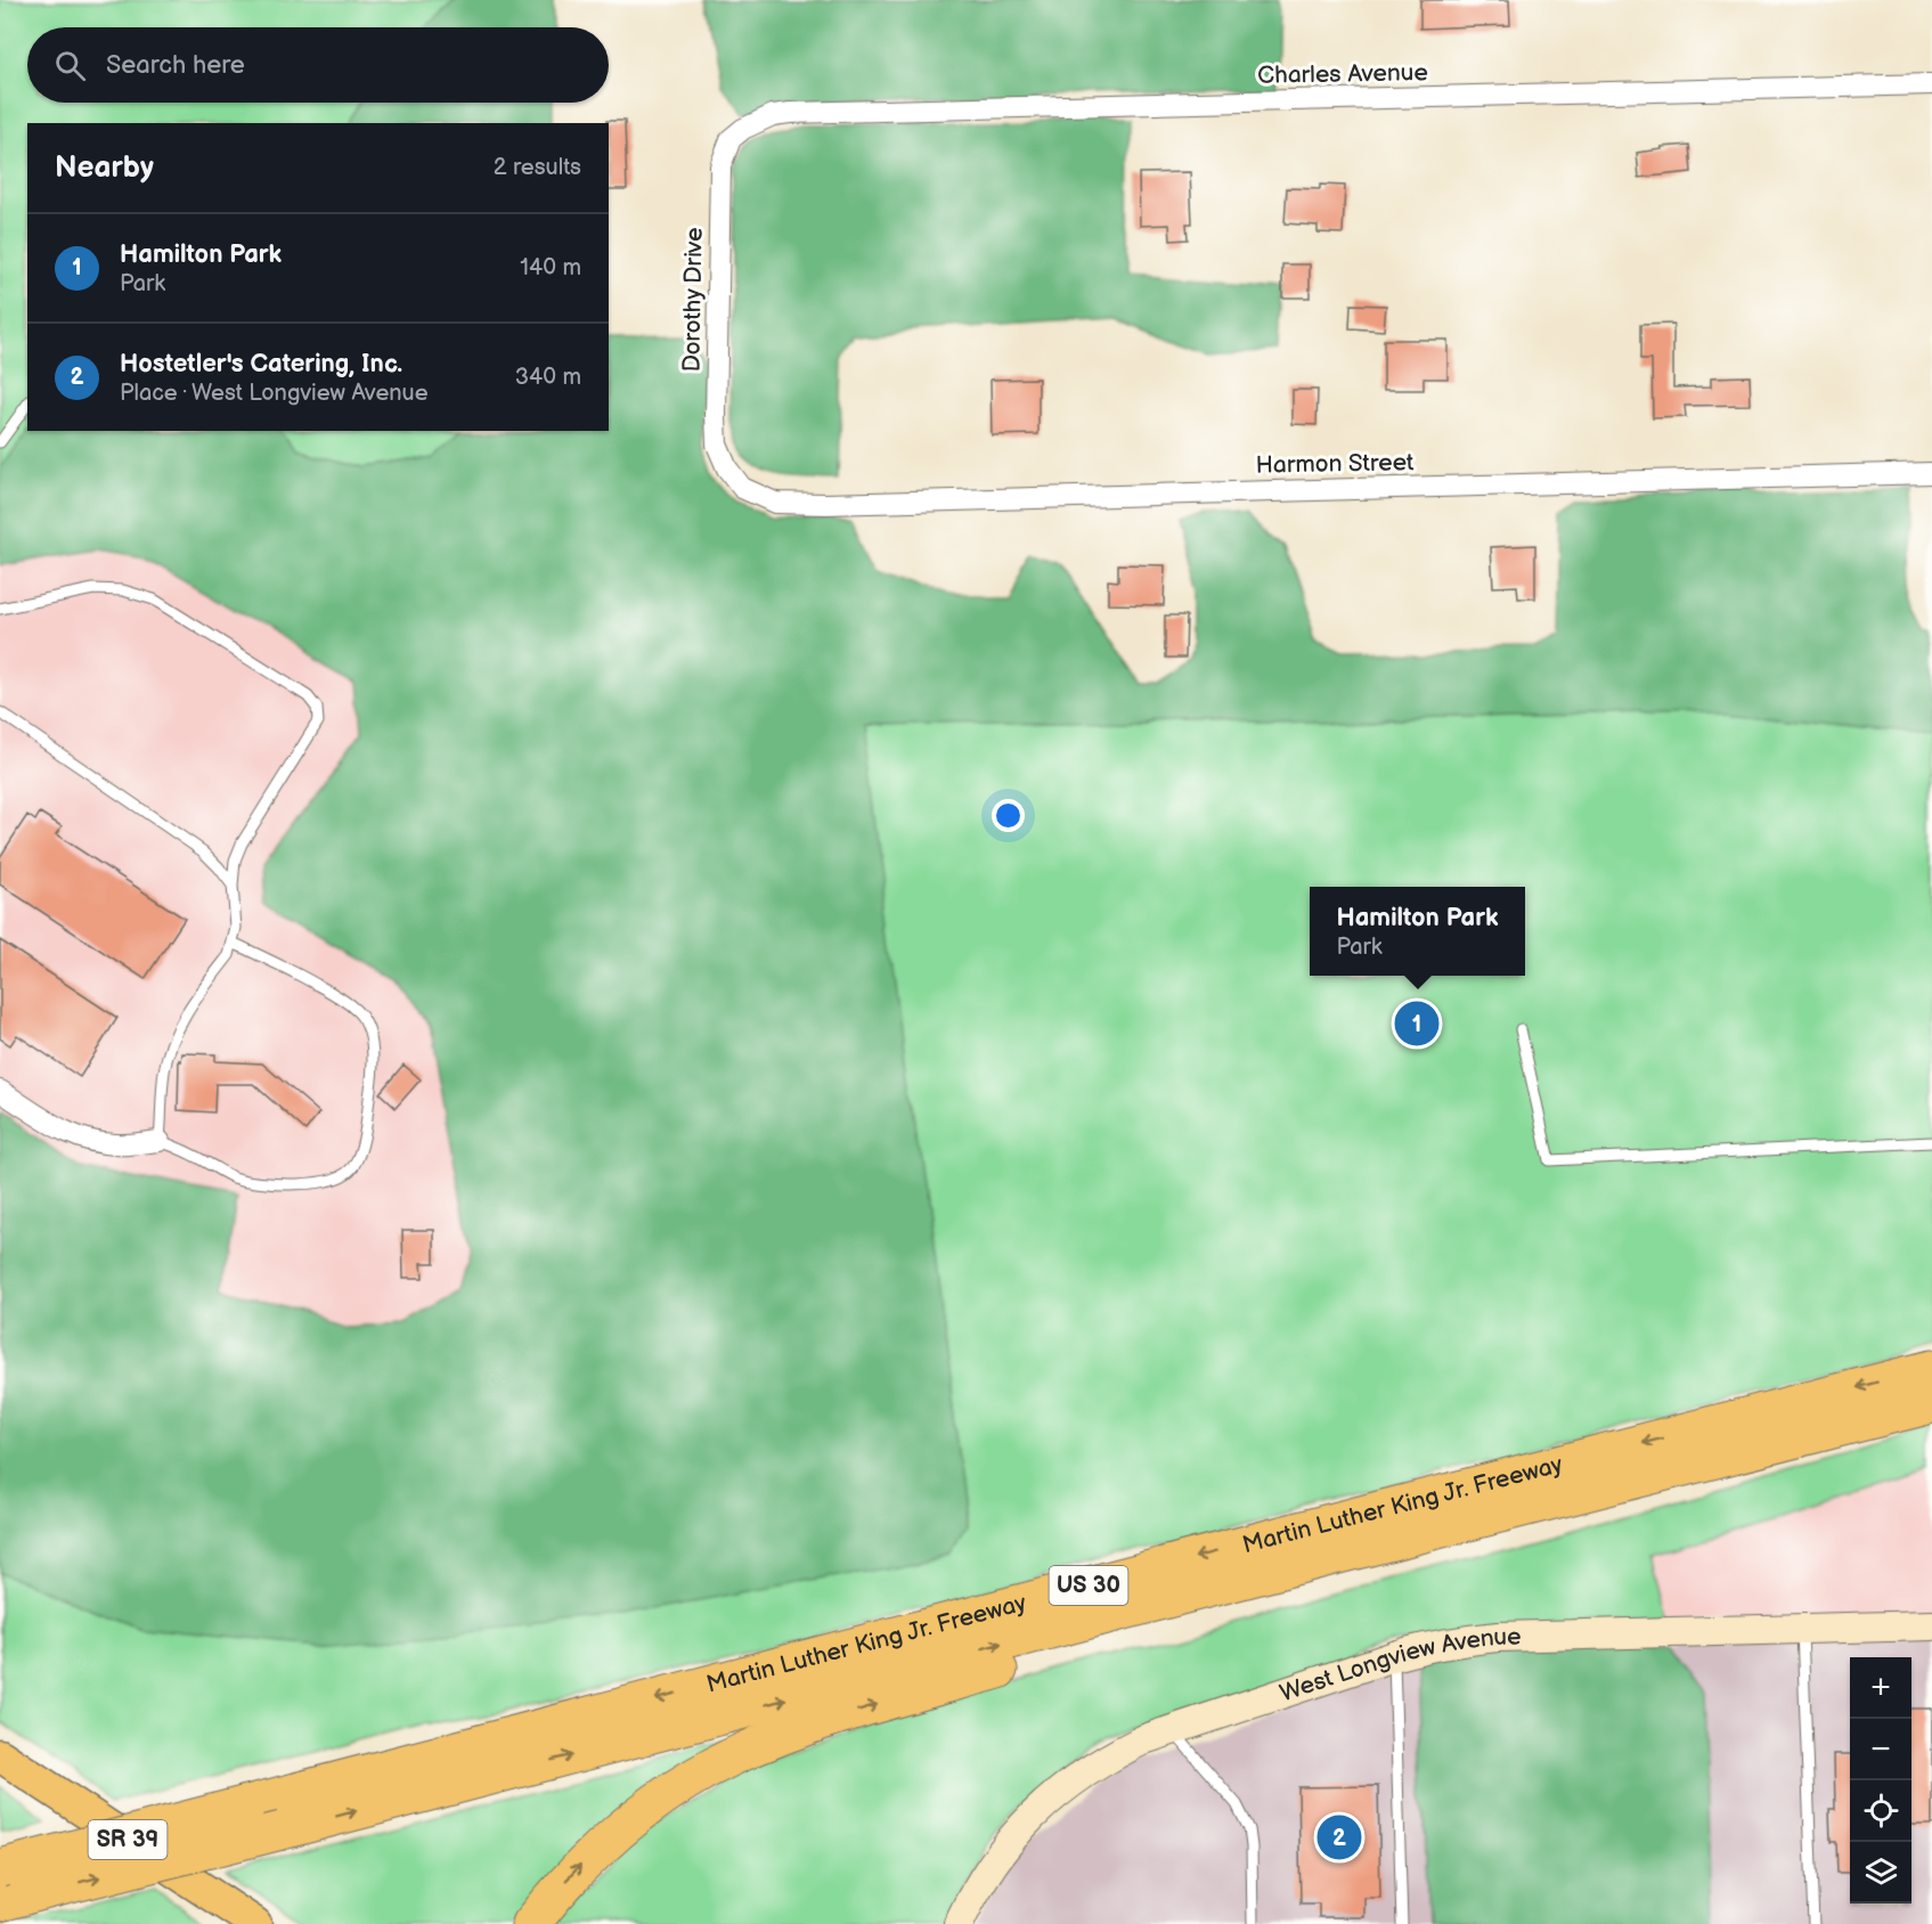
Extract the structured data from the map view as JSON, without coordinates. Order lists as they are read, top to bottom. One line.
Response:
{"streets":{"highway":["Martin Luther King Jr. Freeway","US 30"],"main road":["SR 39"],"street":["Charles Avenue","Dorothy Drive","Harmon Street","West Longview Avenue"]},"crossings":[["Charles Avenue","Dorothy Drive"],["Dorothy Drive","Harmon Street"]],"page":{"search":"Search here","heading":["Nearby","2 results"],"list":[{"mark":"1","name":"Hamilton Park","note":"Park","value":"140 m"},{"mark":"2","name":"Hostetler's Catering, Inc.","note":"Place · West Longview Avenue","value":"340 m"}],"popup":["Hamilton Park","Park"],"pins":["1","2"],"map_buttons":["+","−"]}}
